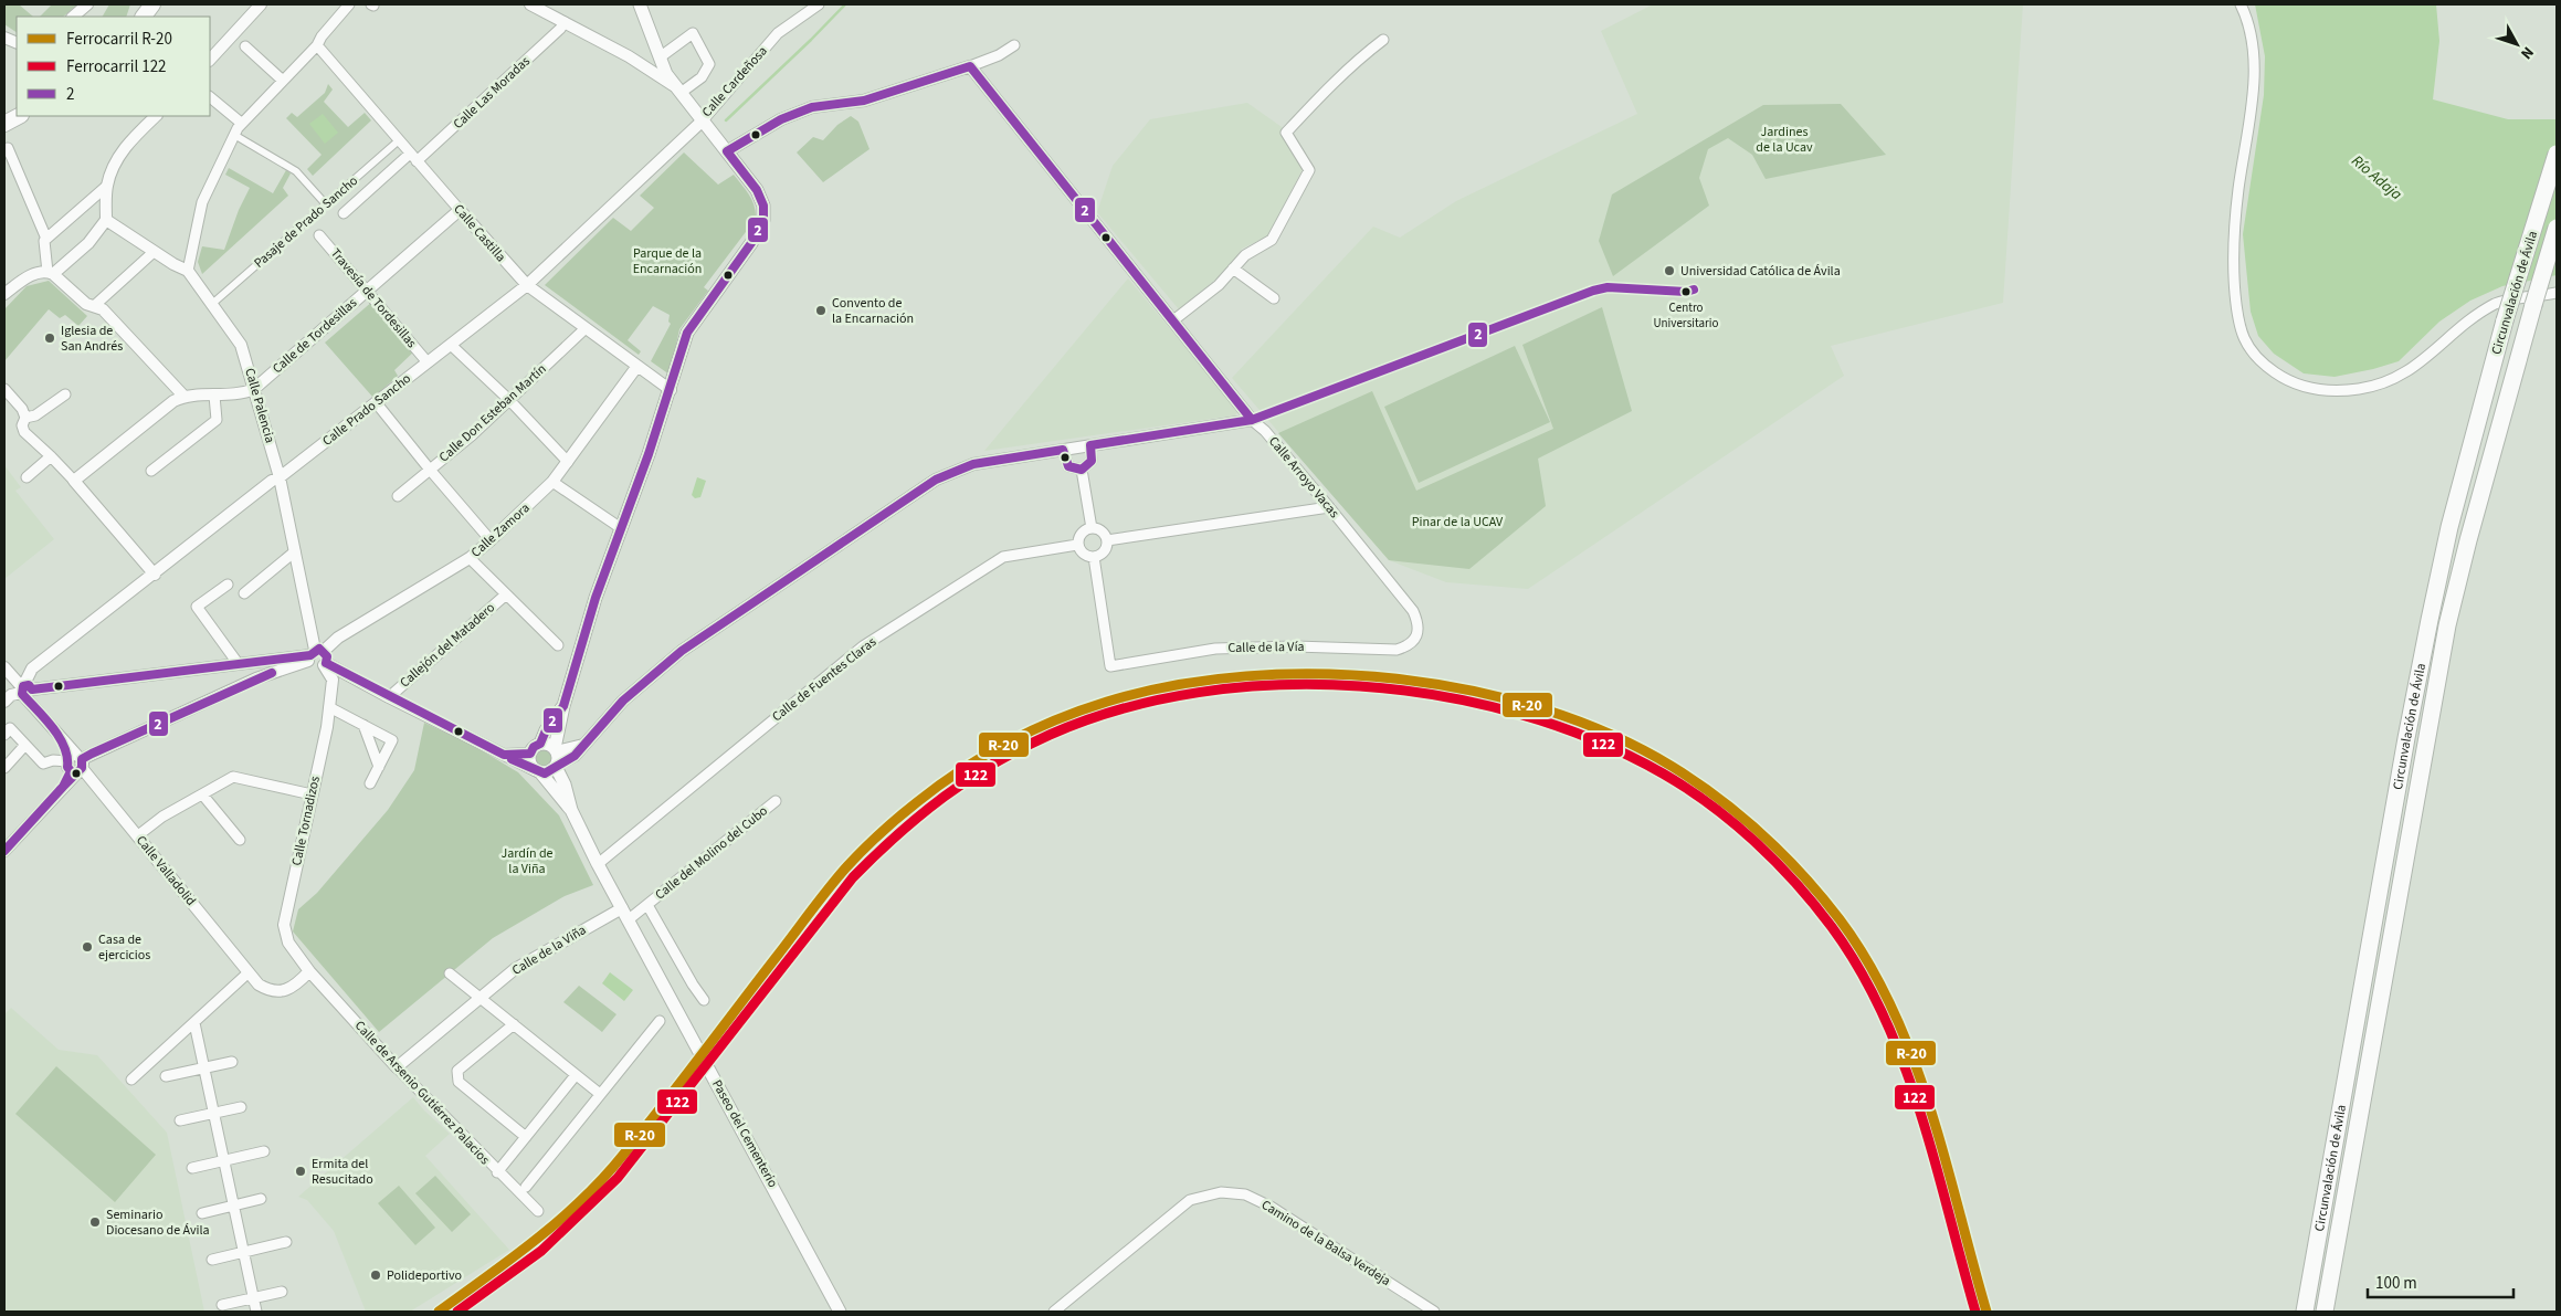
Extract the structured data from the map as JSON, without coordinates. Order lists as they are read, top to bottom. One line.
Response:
{"streets":{"highway":["Circunvalación de Ávila"],"main road":["Calle Cardeñosa","Paseo del Cementerio"],"street":["Calle Las Moradas","Pasaje de Prado Sancho","Calle Castilla","Travesía de Tordesillas","Calle de Tordesillas","Calle Palencia","Calle Prado Sancho","Calle Don Esteban Martín","Calle Arroyo Vacas","Calle Zamora","Callejón del Matadero","Calle de la Vía","Calle de Fuentes Claras","Calle Tornadizos","Calle del Molino del Cubo","Calle Valladolid","Calle de la Viña","Calle de Arsenio Gutiérrez Palacios","Camino de la Balsa Verdeja"]},"crossings":[["Calle Cardeñosa","Calle Prado Sancho"],["Calle Las Moradas","Calle Castilla"],["Pasaje de Prado Sancho","Calle Castilla"],["Pasaje de Prado Sancho","Calle Palencia"],["Calle Castilla","Calle de Tordesillas"],["Calle Castilla","Calle Prado Sancho"],["Calle Castilla","Calle Don Esteban Martín"],["Calle Castilla","Calle Zamora"],["Travesía de Tordesillas","Calle de Tordesillas"],["Travesía de Tordesillas","Calle Prado Sancho"],["Calle de Tordesillas","Calle Palencia"],["Calle Palencia","Calle Prado Sancho"],["Calle Palencia","Calle Zamora"],["Calle Palencia","Calle Tornadizos"],["Calle Palencia","Paseo del Cementerio"],["Calle Prado Sancho","Calle Valladolid"],["Calle Arroyo Vacas","Calle de la Vía"],["Calle Zamora","Callejón del Matadero"],["Callejón del Matadero","Paseo del Cementerio"],["Calle de la Vía","Calle de Fuentes Claras"],["Calle de Fuentes Claras","Paseo del Cementerio"],["Calle Tornadizos","Calle Valladolid"],["Calle Tornadizos","Calle de Arsenio Gutiérrez Palacios"],["Calle Tornadizos","Paseo del Cementerio"],["Calle del Molino del Cubo","Paseo del Cementerio"],["Calle Valladolid","Calle de Arsenio Gutiérrez Palacios"],["Calle de la Viña","Calle de Arsenio Gutiérrez Palacios"],["Calle de la Viña","Paseo del Cementerio"]],"water":["Río Adaja"],"parks":["Jardines de la Ucav","Parque de la Encarnación","Pinar de la UCAV","Jardín de la Viña"],"places":["Universidad Católica de Ávila","Centro Universitario","Convento de la Encarnación","Iglesia de San Andrés","Casa de ejercicios","Ermita del Resucitado","Seminario Diocesano de Ávila","Polideportivo"],"lines":["transit line 2","rail line R-20","rail line 122"],"legend":["Ferrocarril R-20","Ferrocarril 122","2"],"scale_bar":"100 m","north":"bottom right"}
